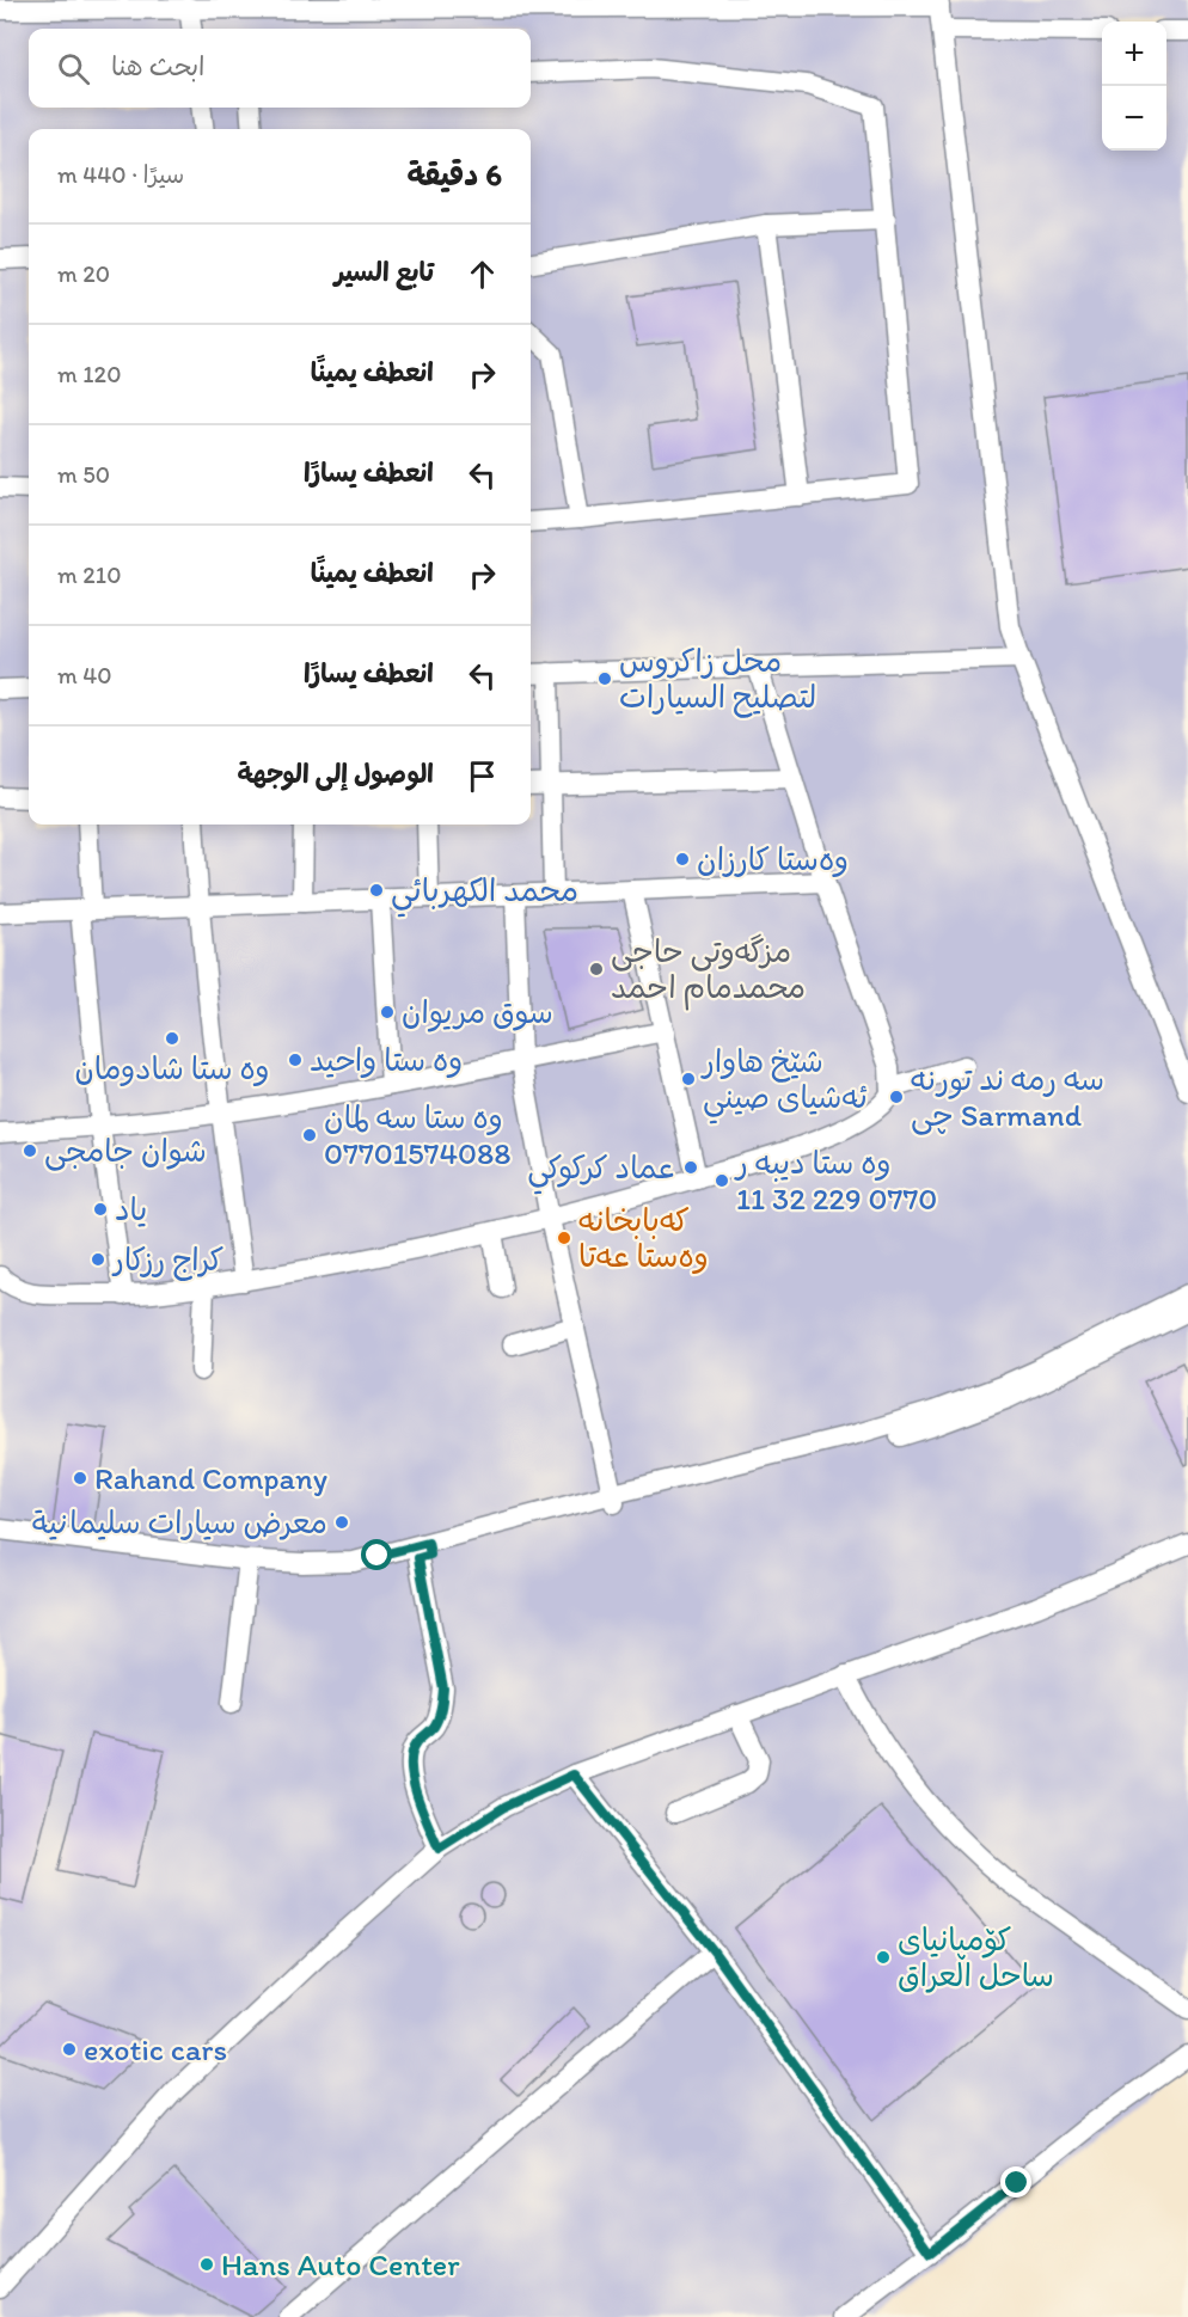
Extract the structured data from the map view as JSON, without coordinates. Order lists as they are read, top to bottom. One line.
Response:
{"places":["محل زاكروس لتصليح السيارات","وەستا کارزان","محمد الكهربائي","مزگەوتی حاجی محمدمام احمد","سوق مریوان","وه ستا شادومان","وه ستا واحید","شێخ هاوار ئەشیای صيني","سه رمه ند تورنه چی Sarmand","وه ستا سه لمان 07701574088","شوان جامجی","عماد كركوكي","وه ستا دیبه ر 11 32 229 0770","ياد","کەبابخانە وەستا عەتا","كراج رزكار","Rahand Company","معرض سيارات سليمانية","کۆمپانیای ساحل العراق","exotic cars","Hans Auto Center"],"page":{"map_buttons":["+","−"],"search":"ابحث هنا","heading":["6 دقيقة","سيرًا · 440 m"],"list":[["تابع السير","20 m"],["انعطف يمينًا","120 m"],["انعطف يسارًا","50 m"],["انعطف يمينًا","210 m"],["انعطف يسارًا","40 m"],"الوصول إلى الوجهة"]}}
